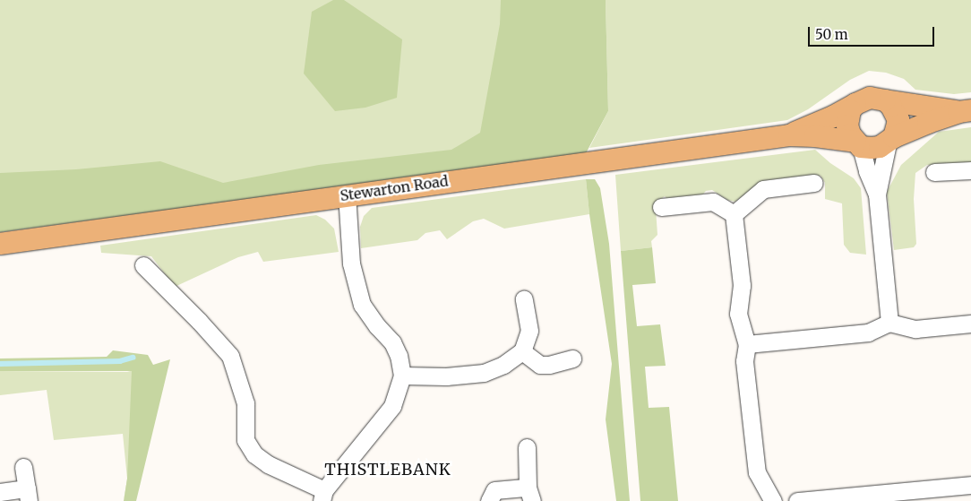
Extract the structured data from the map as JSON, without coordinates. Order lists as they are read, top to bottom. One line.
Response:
{"streets":{"main road":["Stewarton Road"]},"districts":["THISTLEBANK"],"scale_bar":"50 m"}
